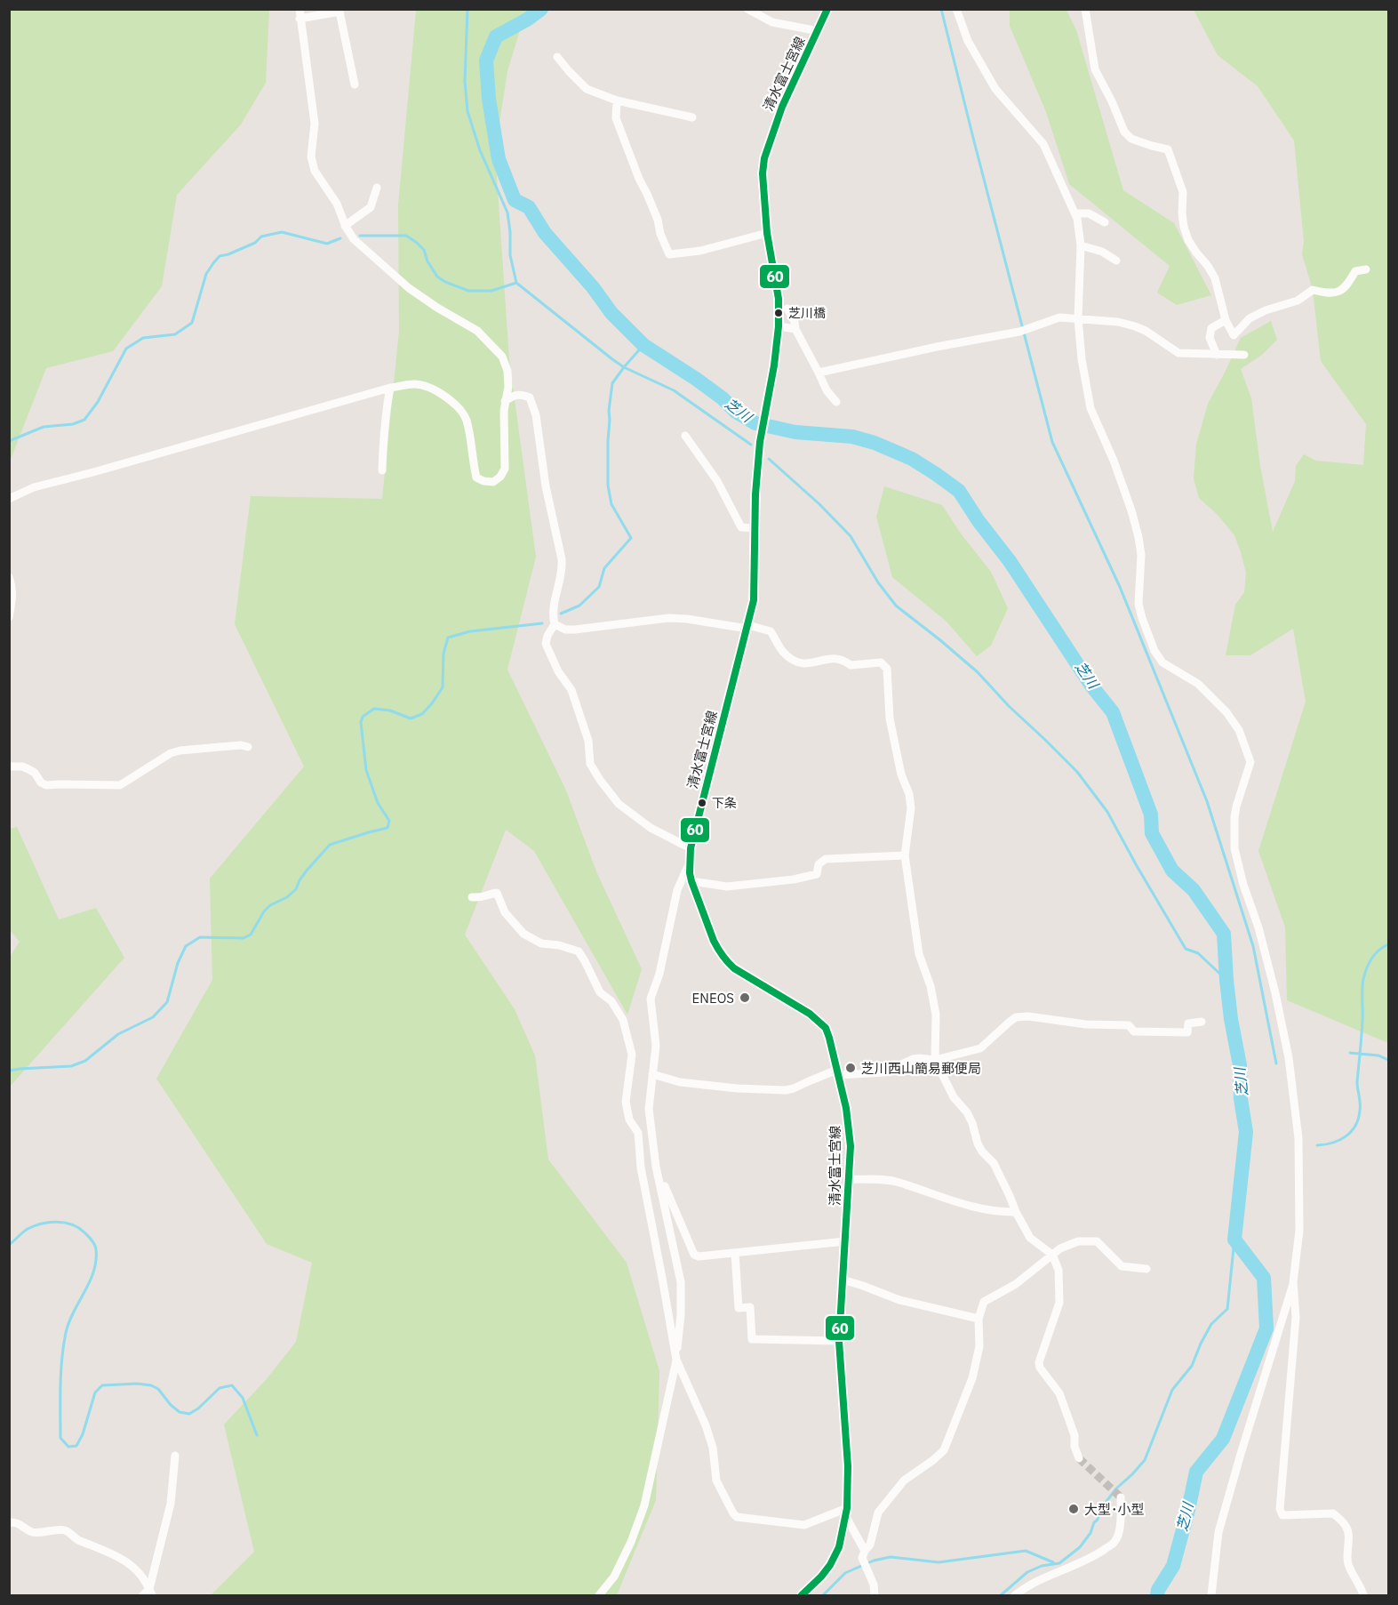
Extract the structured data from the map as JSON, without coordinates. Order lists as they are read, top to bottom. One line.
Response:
{"streets":{"main road":["清水富士宮線"]},"water":["芝川"],"places":["芝川橋","下条","ENEOS","芝川西山簡易郵便局","大型･小型"],"lines":["transit line 60"]}
